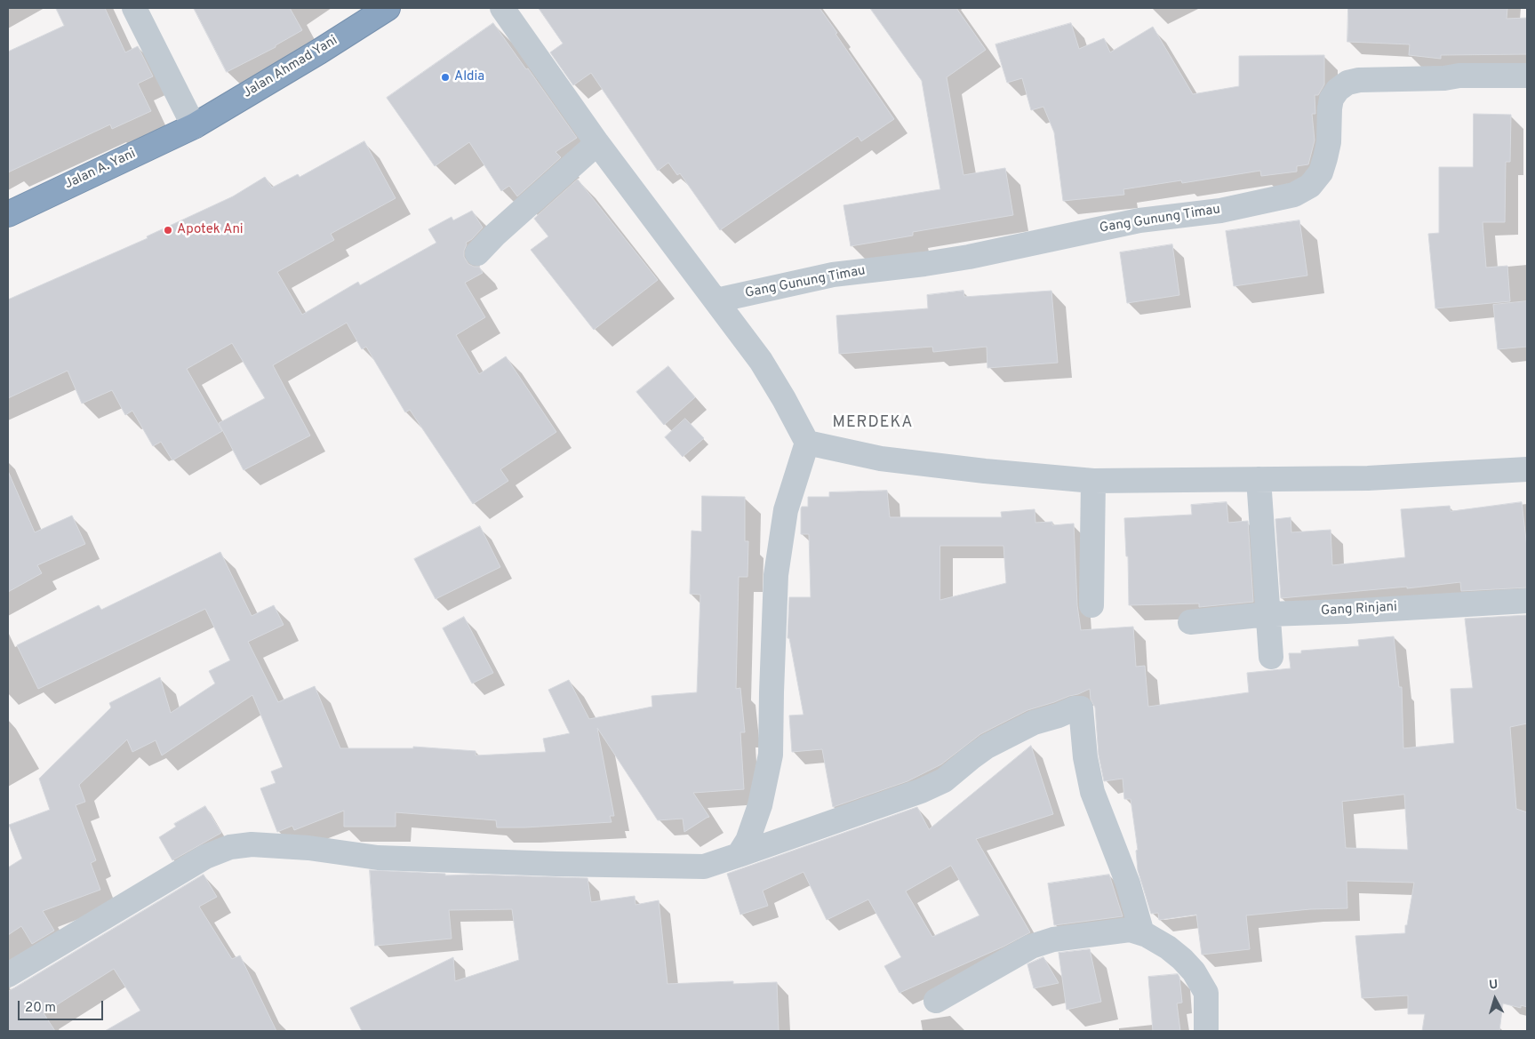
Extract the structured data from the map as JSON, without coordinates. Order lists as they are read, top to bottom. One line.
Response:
{"streets":{"highway":["Jalan Ahmad Yani","Jalan A. Yani"],"street":["Gang Gunung Timau","Gang Rinjani"]},"crossings":[["Jalan Ahmad Yani","Jalan A. Yani"]],"districts":["MERDEKA"],"places":["Aldia","Apotek Ani"],"scale_bar":"20 m","north":"top"}
